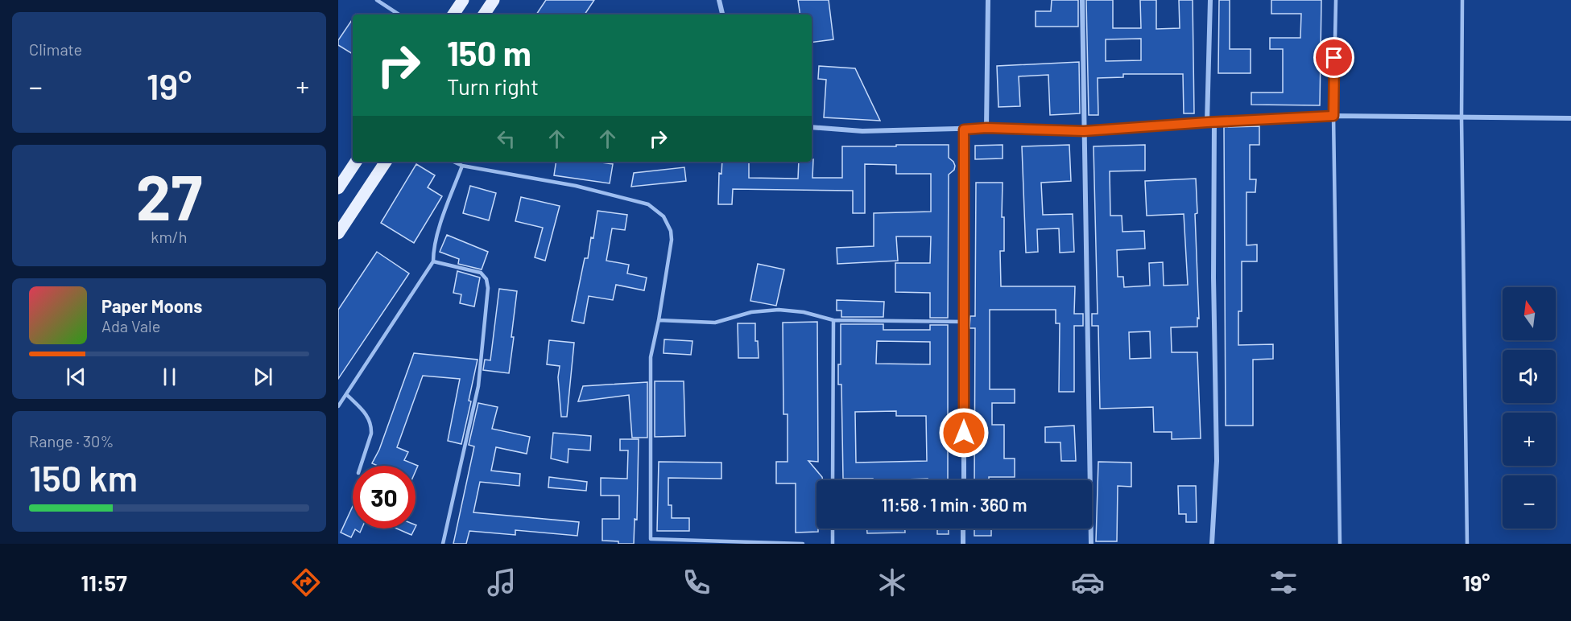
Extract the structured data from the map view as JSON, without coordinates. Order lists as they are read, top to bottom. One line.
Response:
{"north":"top","page":{"tile":["Climate",["27","km/h"],["Range · 30%","150 km"]],"turn":["150 m","Turn right"],"heat":["−","19°","+"],"song":["Paper Moons","Ada Vale"],"map_buttons":["+","−"],"limit":"30","trip":"11:58 · 1 min · 360 m","tabs":["11:57","19°"]}}
